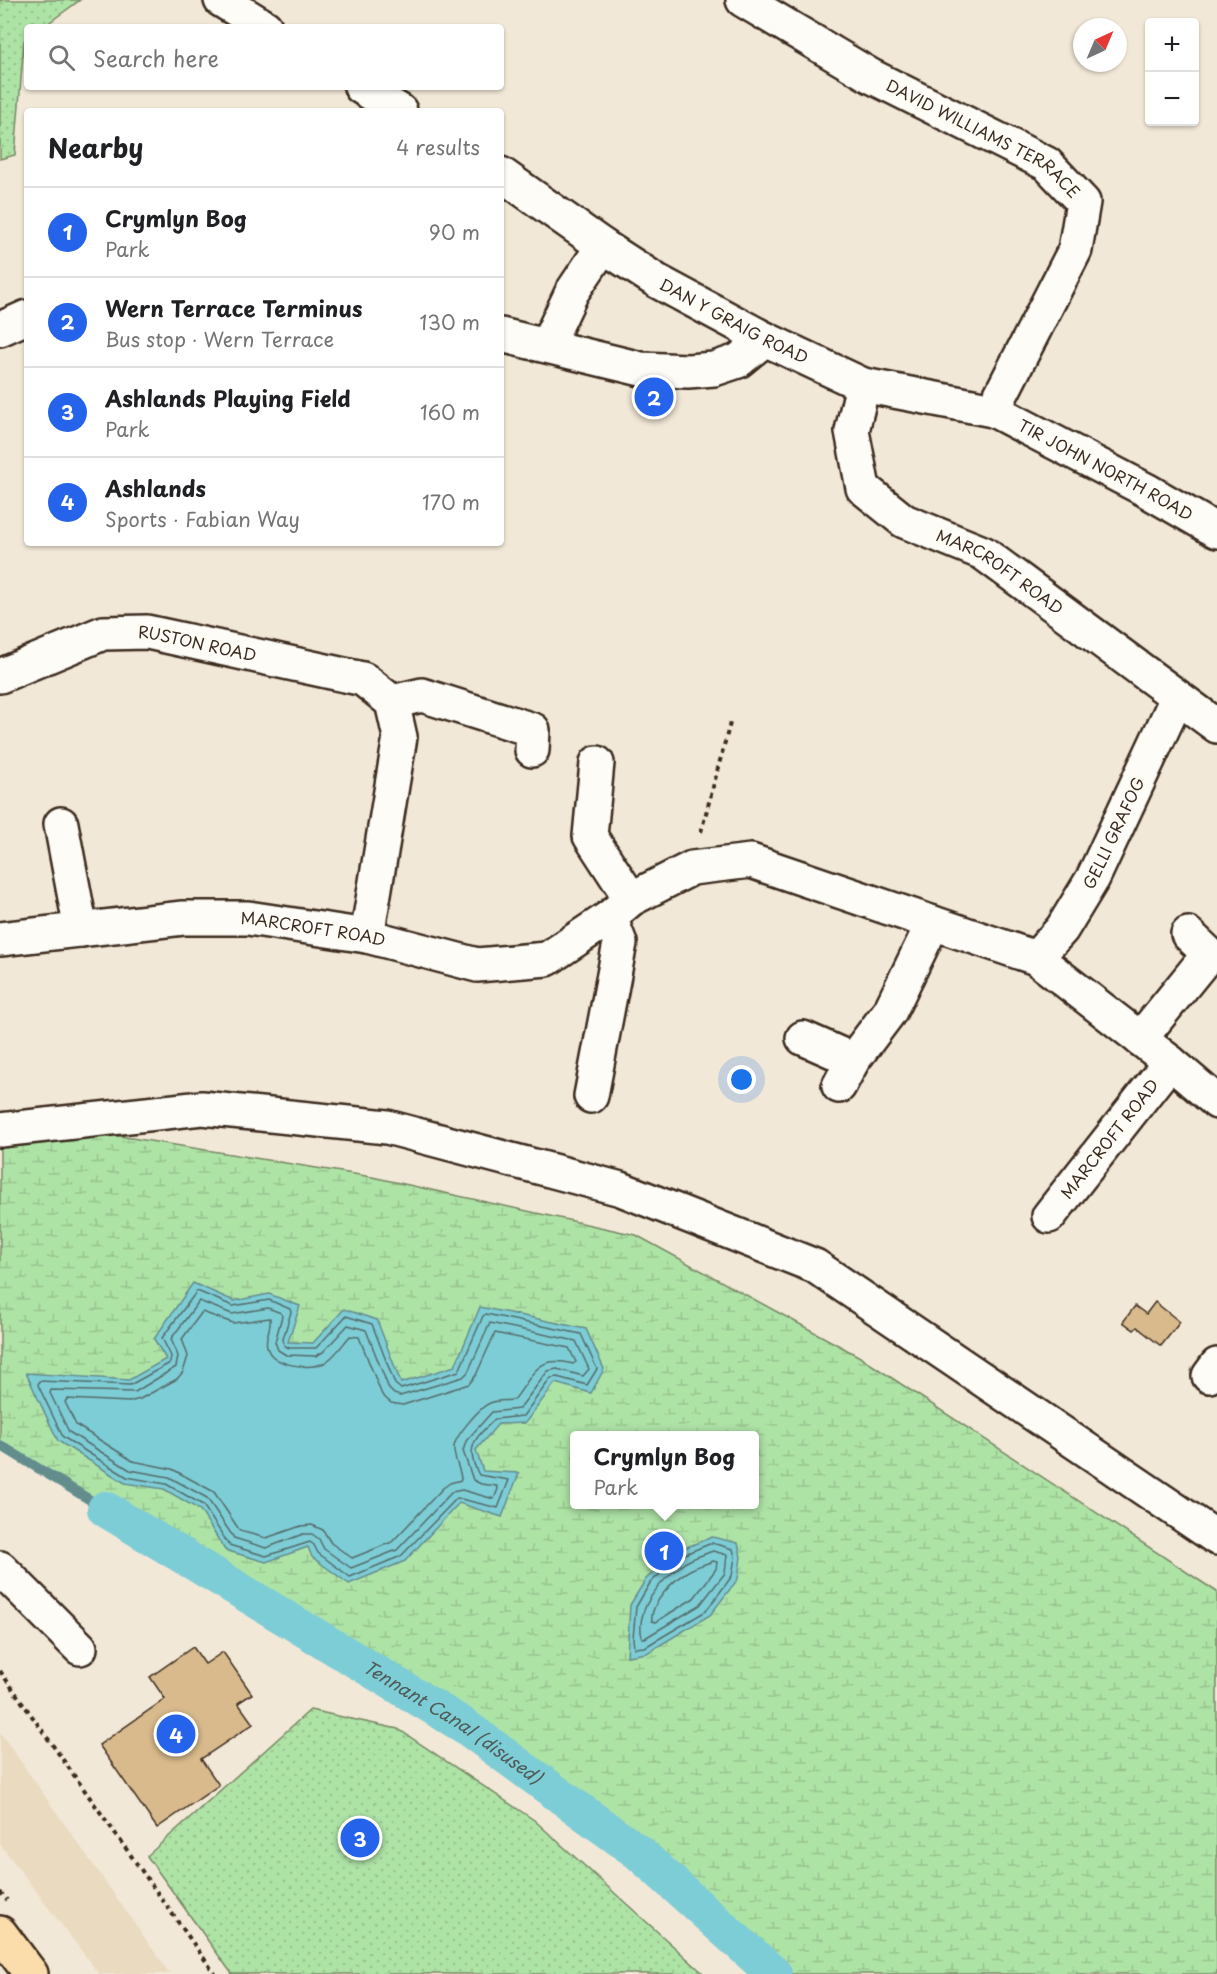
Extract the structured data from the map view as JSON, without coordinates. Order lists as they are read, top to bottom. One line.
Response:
{"streets":{"street":["DAVID WILLIAMS TERRACE","DAN Y GRAIG ROAD","TIR JOHN NORTH ROAD","MARCROFT ROAD","RUSTON ROAD","GELLI GRAFOG"]},"crossings":[["DAVID WILLIAMS TERRACE","DAN Y GRAIG ROAD"],["DAVID WILLIAMS TERRACE","TIR JOHN NORTH ROAD"],["DAN Y GRAIG ROAD","TIR JOHN NORTH ROAD"],["DAN Y GRAIG ROAD","MARCROFT ROAD"],["MARCROFT ROAD","GELLI GRAFOG"]],"water":["Tennant Canal (disused)"],"north":"top right","page":{"map_buttons":["+","−"],"search":"Search here","heading":["Nearby","4 results"],"list":[{"mark":"1","name":"Crymlyn Bog","note":"Park","value":"90 m"},{"mark":"2","name":"Wern Terrace Terminus","note":"Bus stop · Wern Terrace","value":"130 m"},{"mark":"3","name":"Ashlands Playing Field","note":"Park","value":"160 m"},{"mark":"4","name":"Ashlands","note":"Sports · Fabian Way","value":"170 m"}],"pins":["2","1","4","3"],"popup":["Crymlyn Bog","Park"]}}
